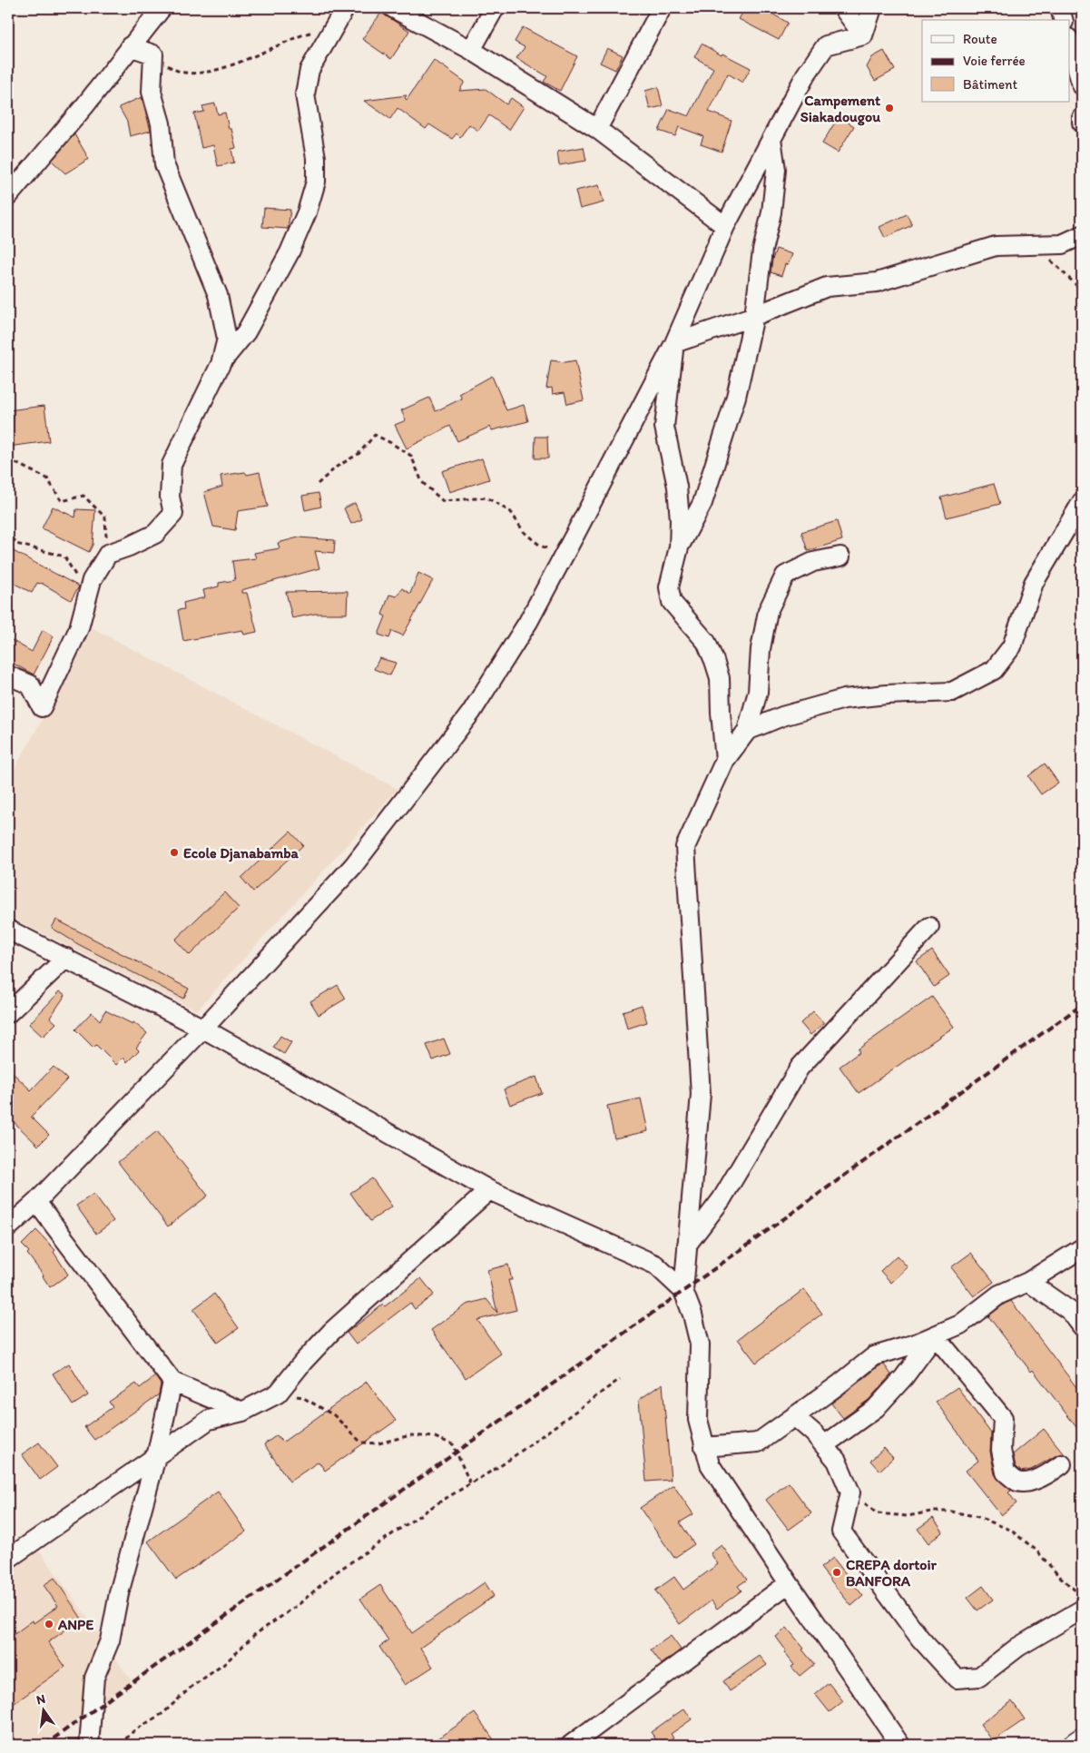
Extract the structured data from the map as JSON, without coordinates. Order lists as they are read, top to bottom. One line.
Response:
{"places":["Campement Siakadougou","Ecole Djanabamba","CREPA dortoir BANFORA","ANPE"],"legend":["Route","Voie ferrée","Bâtiment"],"north":"top"}
